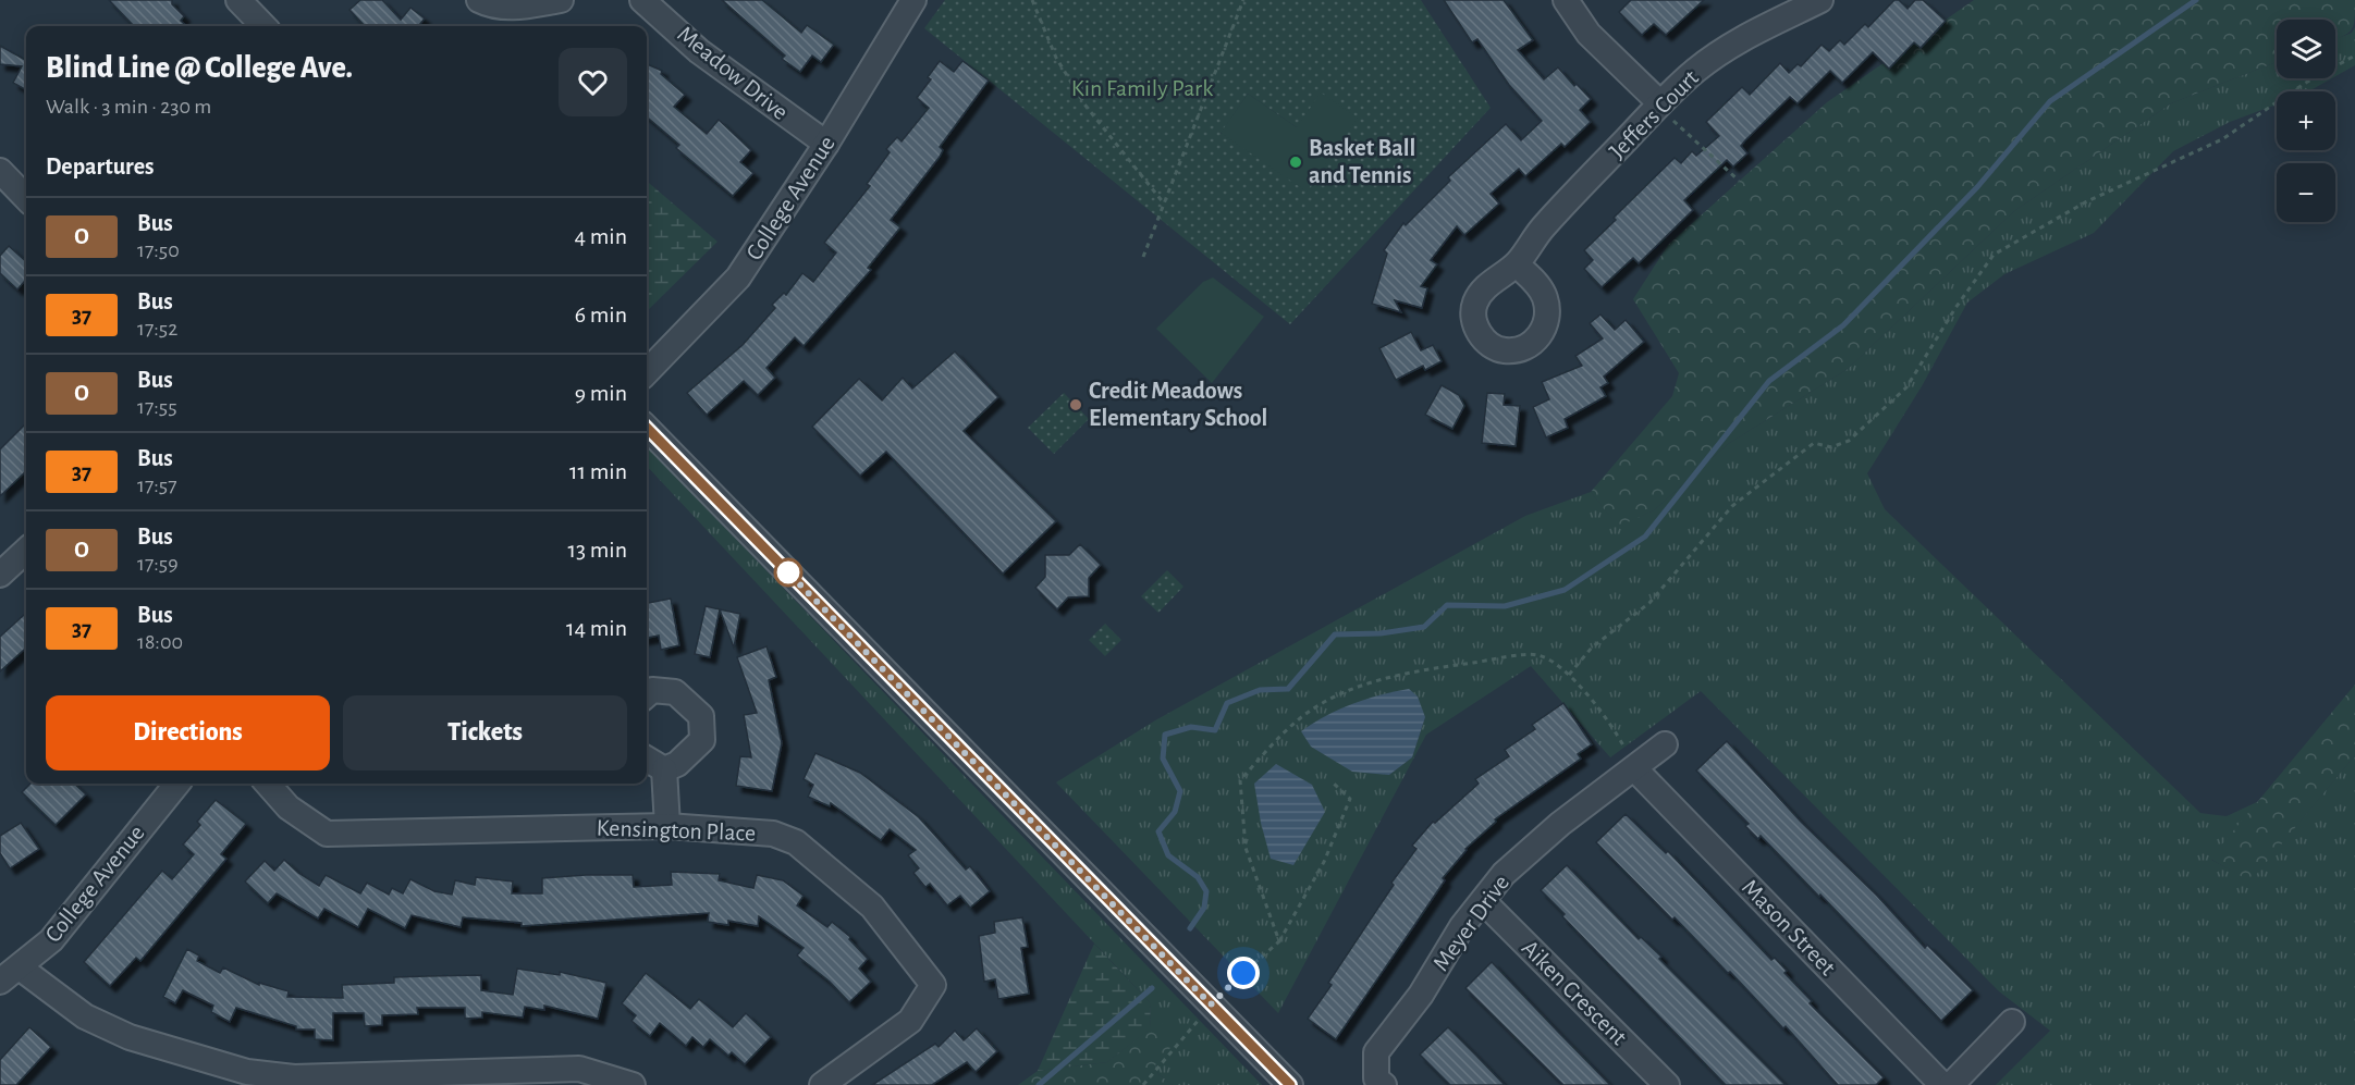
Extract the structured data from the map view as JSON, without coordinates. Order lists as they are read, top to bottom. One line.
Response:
{"streets":{"street":["Meadow Drive","Jeffers Court","College Avenue","Kensington Place","Meyer Drive","Mason Street","Aiken Crescent"]},"crossings":[["Meadow Drive","College Avenue"],["Meyer Drive","Mason Street"],["Meyer Drive","Aiken Crescent"]],"parks":["Kin Family Park"],"places":["Basket Ball and Tennis","Credit Meadows Elementary School"],"lines":["bus line O"],"page":{"map_buttons":["+","−"],"heading":[["Blind Line @ College Ave.","Walk · 3 min · 230 m"],"Departures"],"list":[{"mark":"O","name":"Bus","note":"17:50","value":"4 min"},{"mark":"37","name":"Bus","note":"17:52","value":"6 min"},{"mark":"O","name":"Bus","note":"17:55","value":"9 min"},{"mark":"37","name":"Bus","note":"17:57","value":"11 min"},{"mark":"O","name":"Bus","note":"17:59","value":"13 min"},{"mark":"37","name":"Bus","note":"18:00","value":"14 min"}],"buttons":["Directions","Tickets"]}}
